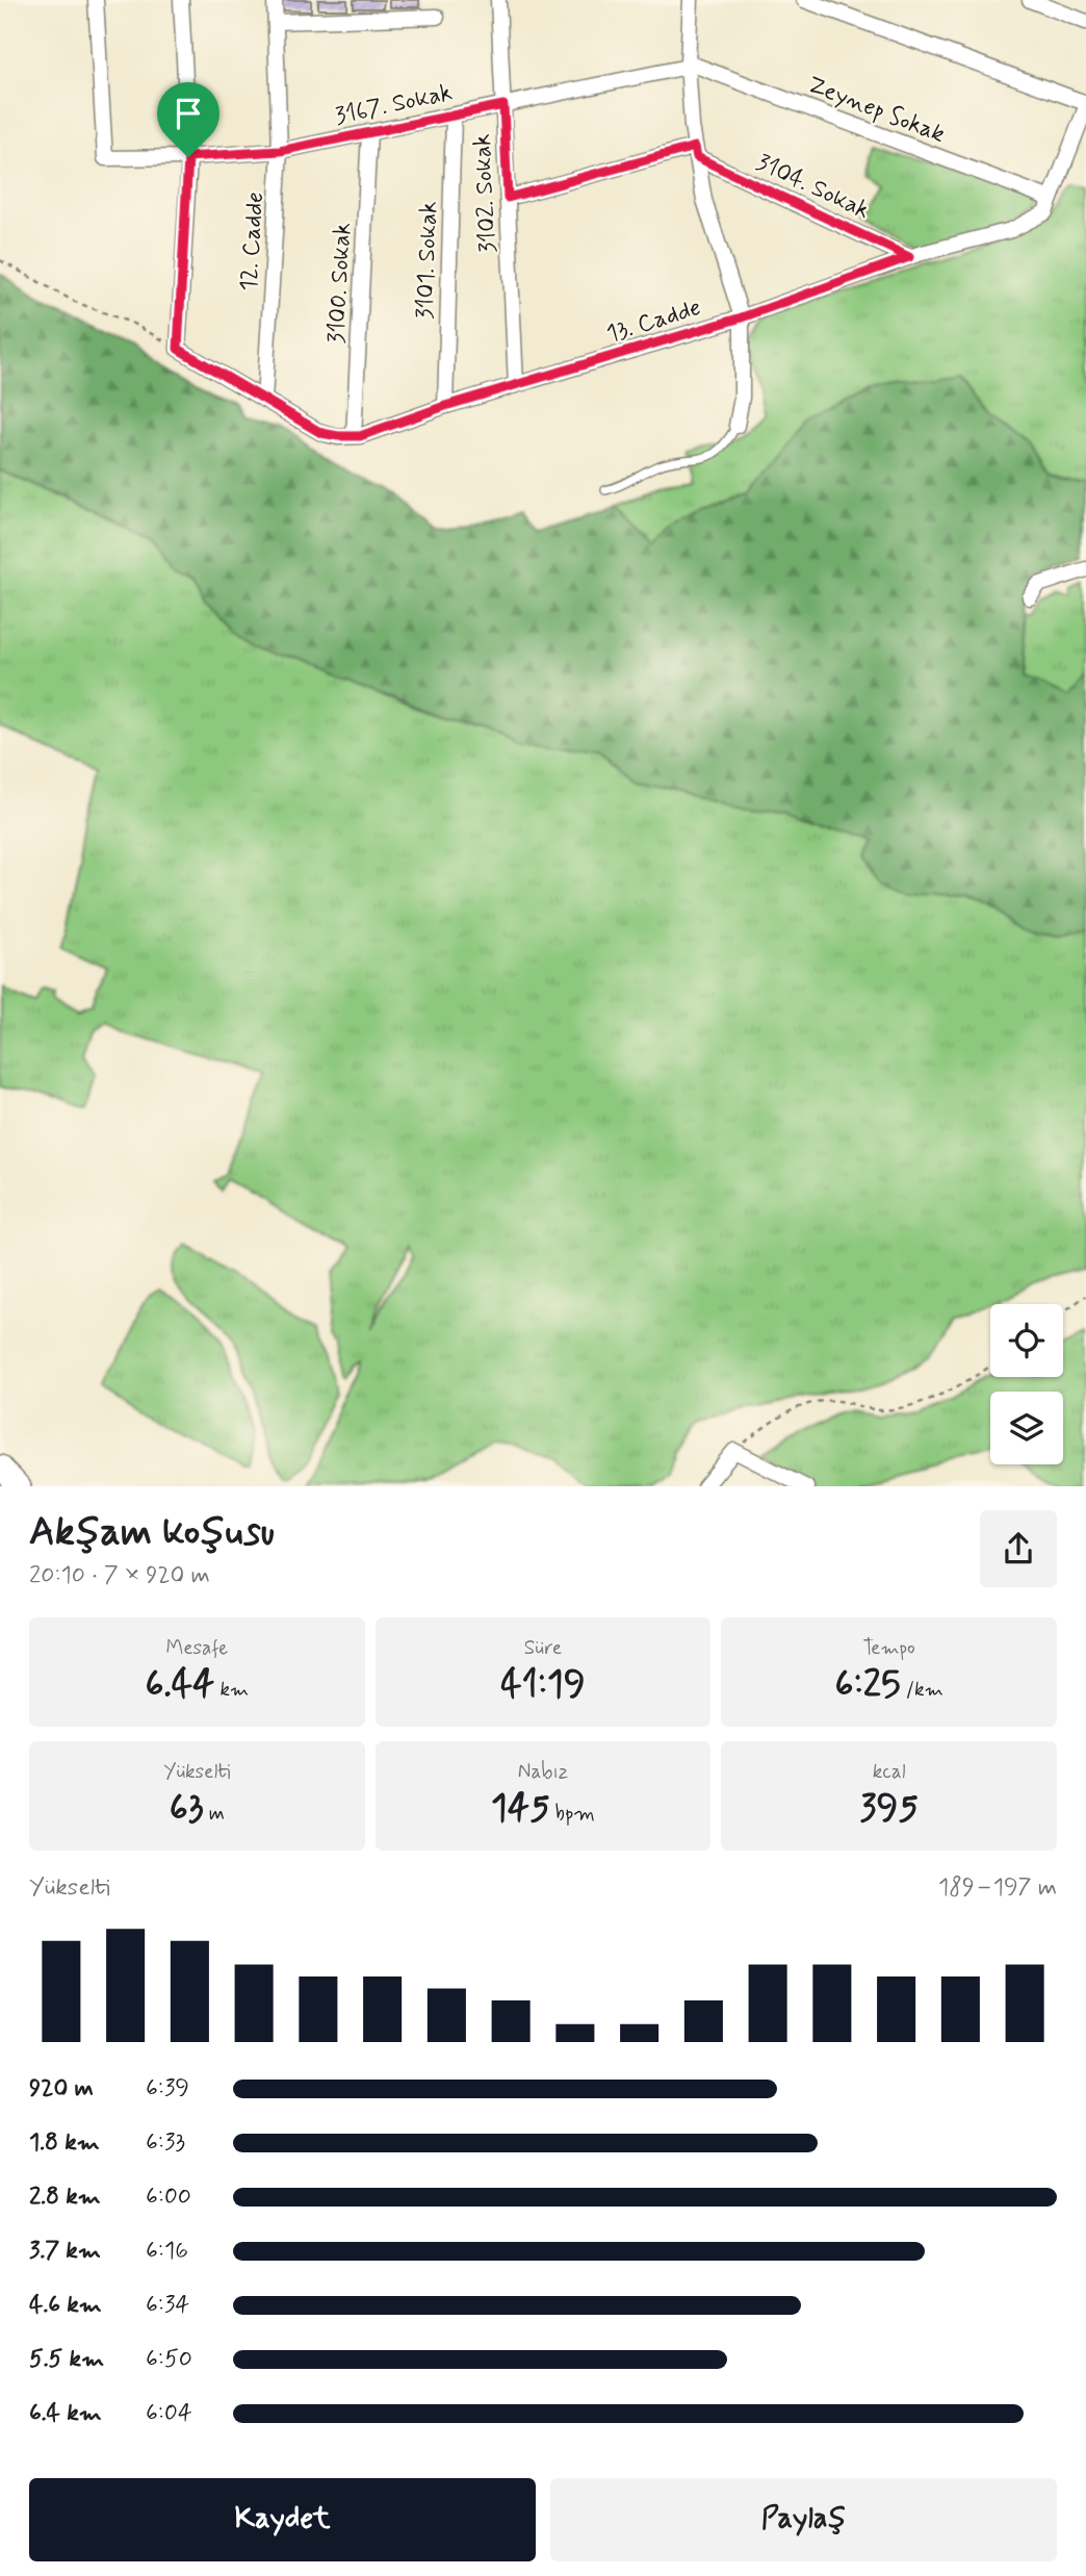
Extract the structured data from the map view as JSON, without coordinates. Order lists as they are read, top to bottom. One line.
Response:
{"streets":{"street":["3167. Sokak","Zeynep Sokak","3104. Sokak","3102. Sokak","12. Cadde","3101. Sokak","3100. Sokak","13. Cadde"]},"crossings":[["3167. Sokak","Zeynep Sokak"],["3167. Sokak","3102. Sokak"],["3167. Sokak","12. Cadde"],["3167. Sokak","3101. Sokak"],["3167. Sokak","3100. Sokak"],["Zeynep Sokak","13. Cadde"],["3104. Sokak","13. Cadde"],["3102. Sokak","13. Cadde"],["12. Cadde","13. Cadde"],["3101. Sokak","13. Cadde"],["3100. Sokak","13. Cadde"]],"page":{"heading":["Akşam koşusu","20:10 · 7 × 920 m"],"stats":[["Mesafe","6.44 km"],["Süre","41:19"],["Tempo","6:25 /km"],["Yükselti","63 m"],["Nabız","145 bpm"],["kcal","395"]],"chart":["Yükselti","189–197 m"],"list":[{"name":"920 m","note":"6:39"},{"name":"1.8 km","note":"6:33"},{"name":"2.8 km","note":"6:00"},{"name":"3.7 km","note":"6:16"},{"name":"4.6 km","note":"6:34"},{"name":"5.5 km","note":"6:50"},{"name":"6.4 km","note":"6:04"}],"buttons":["Kaydet","Paylaş"]}}
